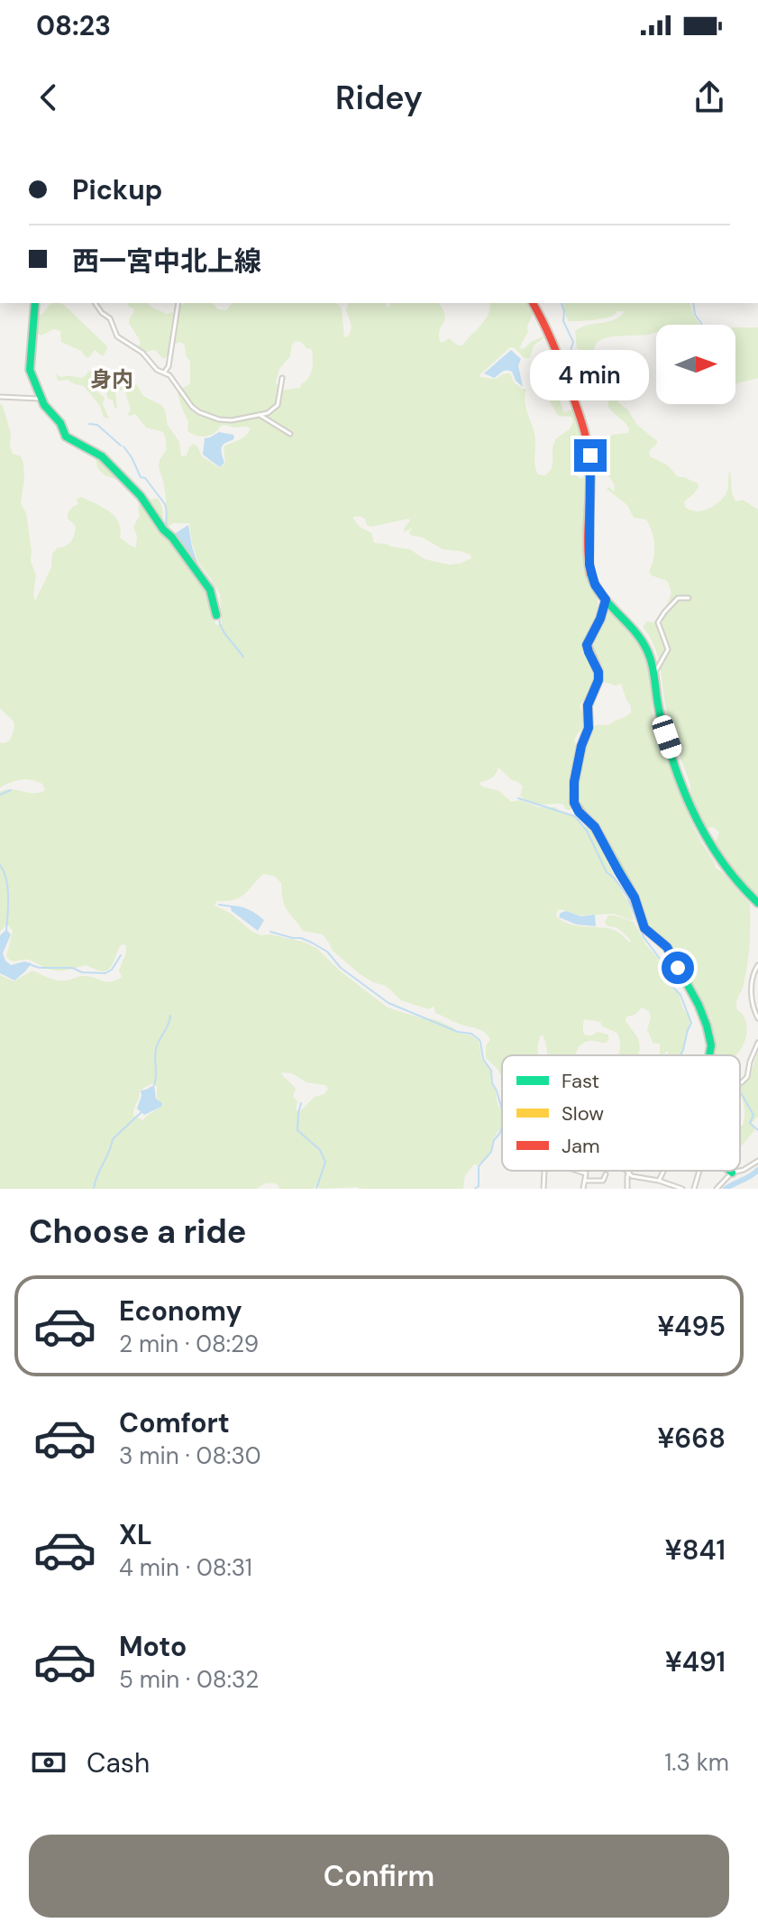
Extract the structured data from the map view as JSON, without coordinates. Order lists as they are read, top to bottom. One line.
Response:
{"districts":["身内"],"legend":["Fast","Slow","Jam"],"north":"right","page":{"status":"08:23","header":"Ridey","banner":["Pickup","西一宮中北上線"],"bubble":"4 min","heading":"Choose a ride","list":[{"name":"Economy","note":"2 min · 08:29","value":"¥495"},{"name":"Comfort","note":"3 min · 08:30","value":"¥668"},{"name":"XL","note":"4 min · 08:31","value":"¥841"},{"name":"Moto","note":"5 min · 08:32","value":"¥491"}],"pay":["Cash","1.3 km"],"buttons":"Confirm"}}
